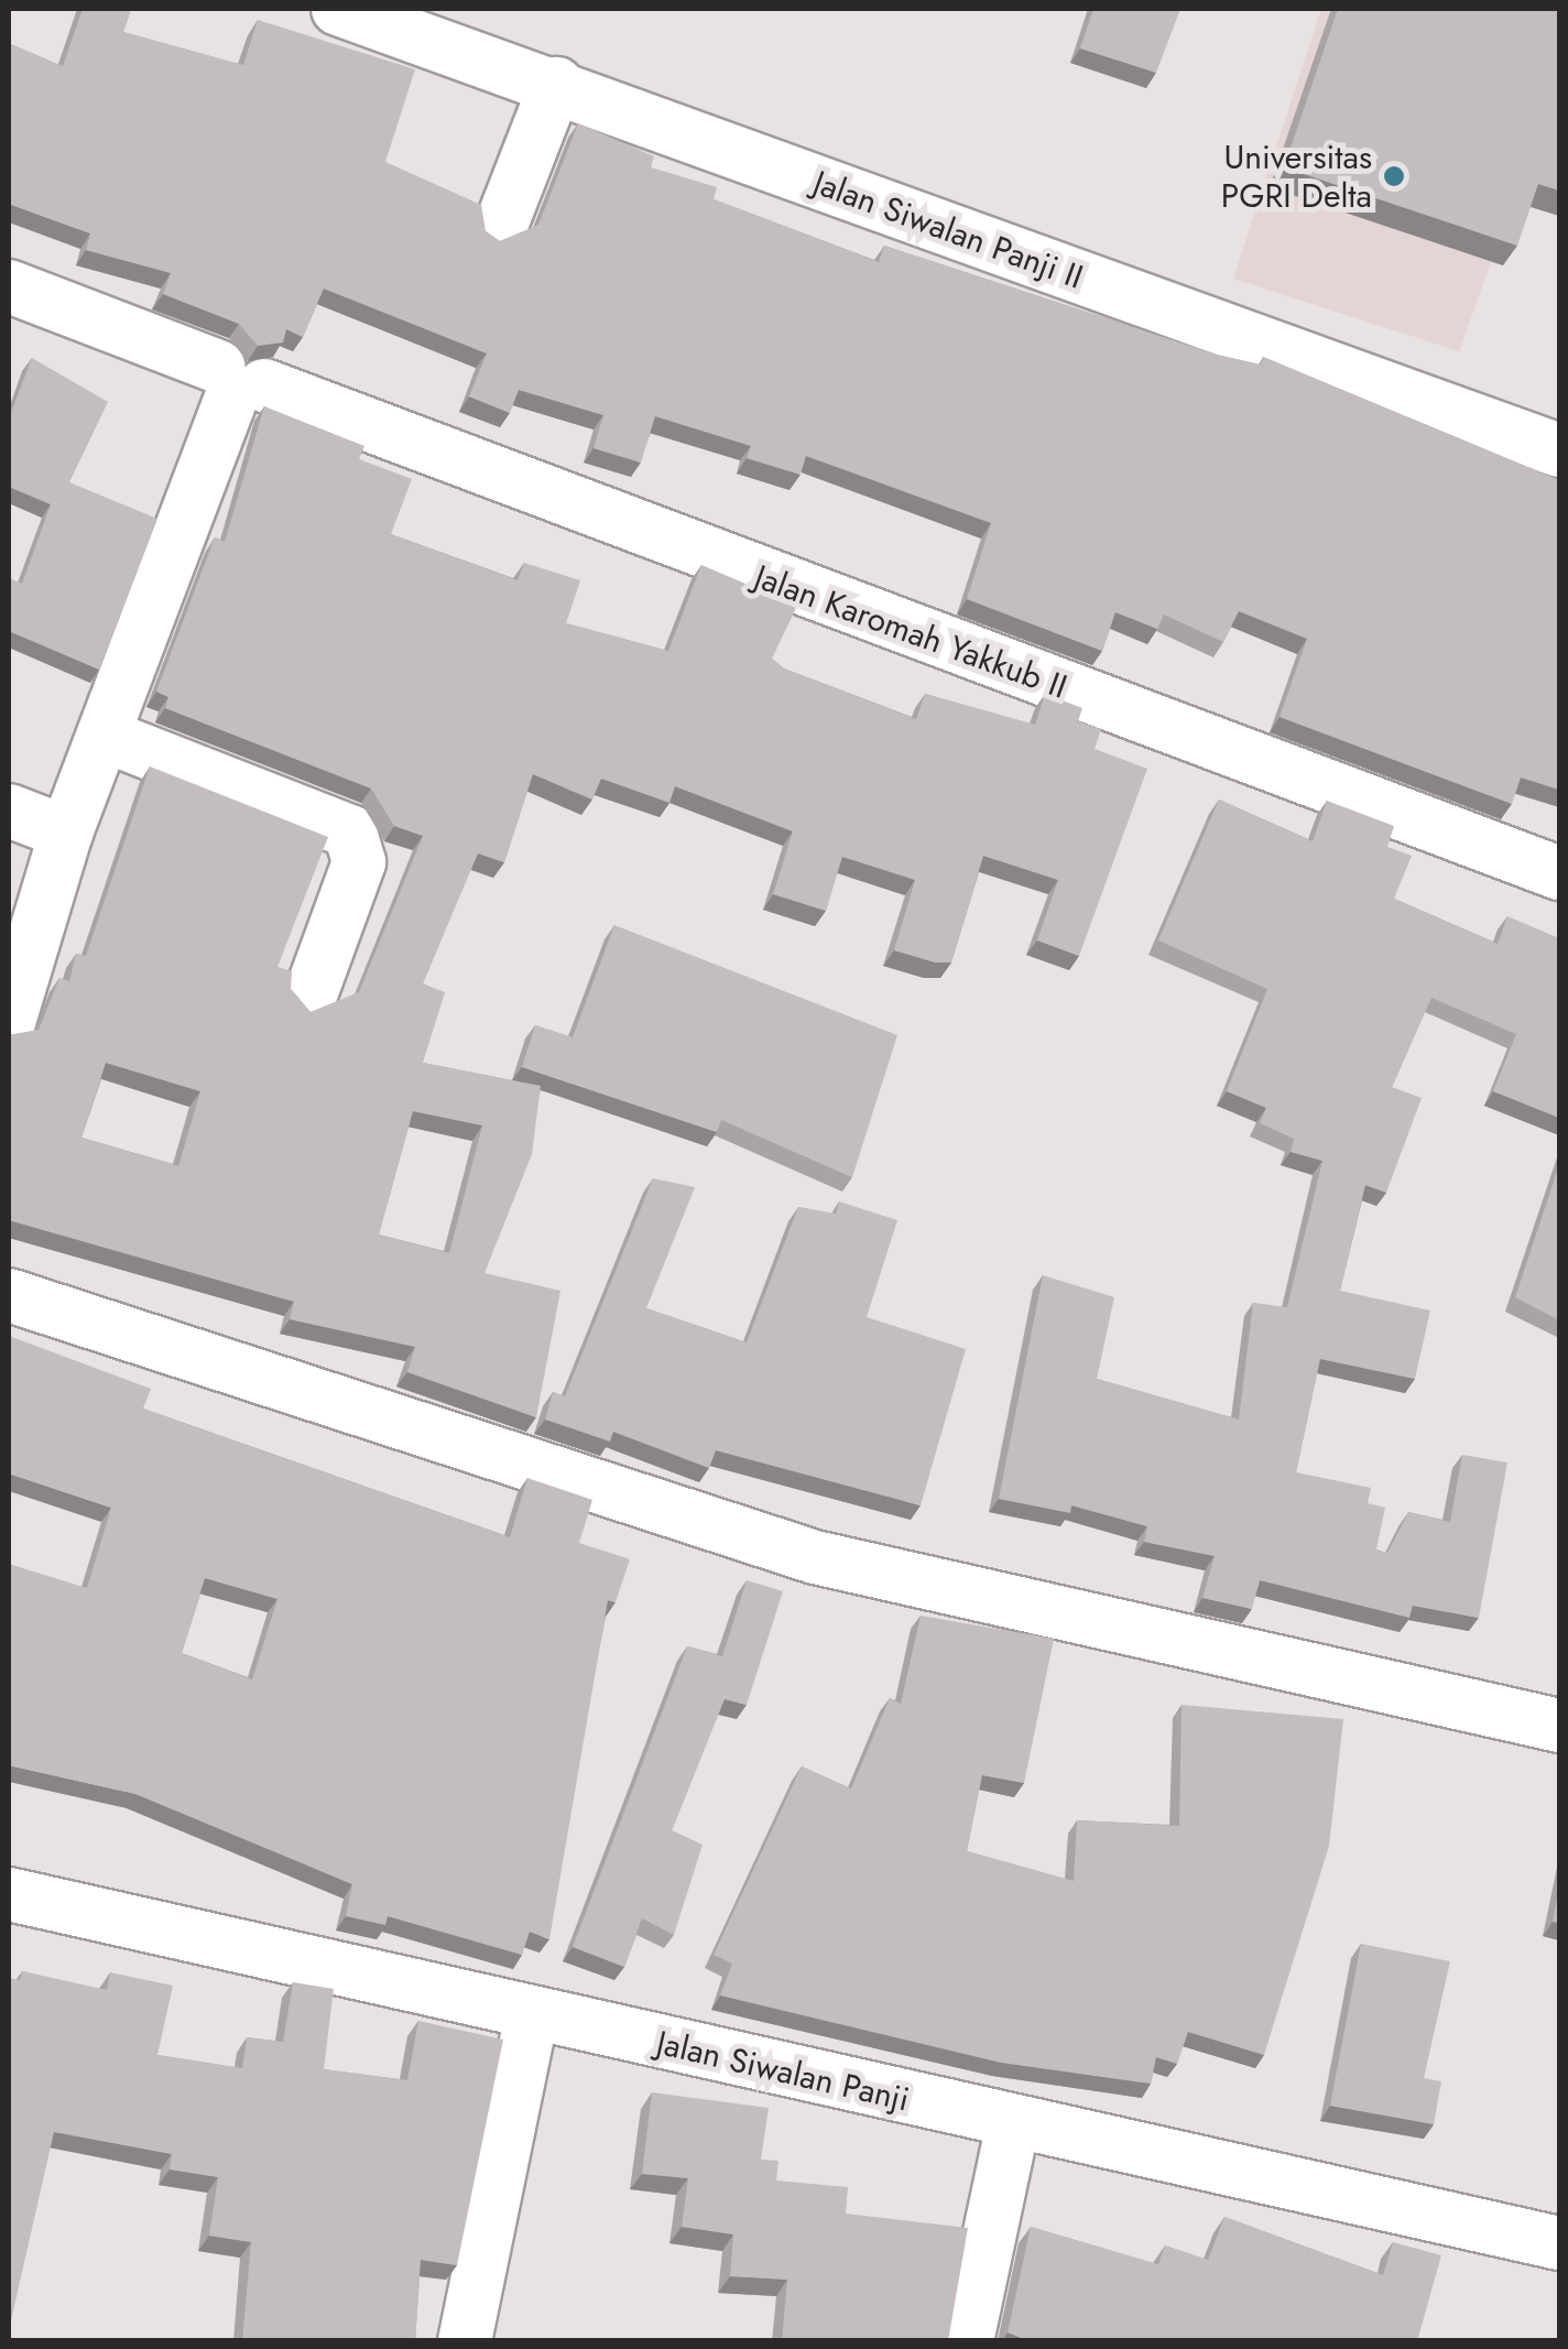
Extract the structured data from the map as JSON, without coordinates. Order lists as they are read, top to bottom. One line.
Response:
{"streets":{"street":["Jalan Siwalan Panji II","Jalan Karomah Yakkub II","Jalan Siwalan Panji"]},"places":["Universitas PGRI Delta"]}
